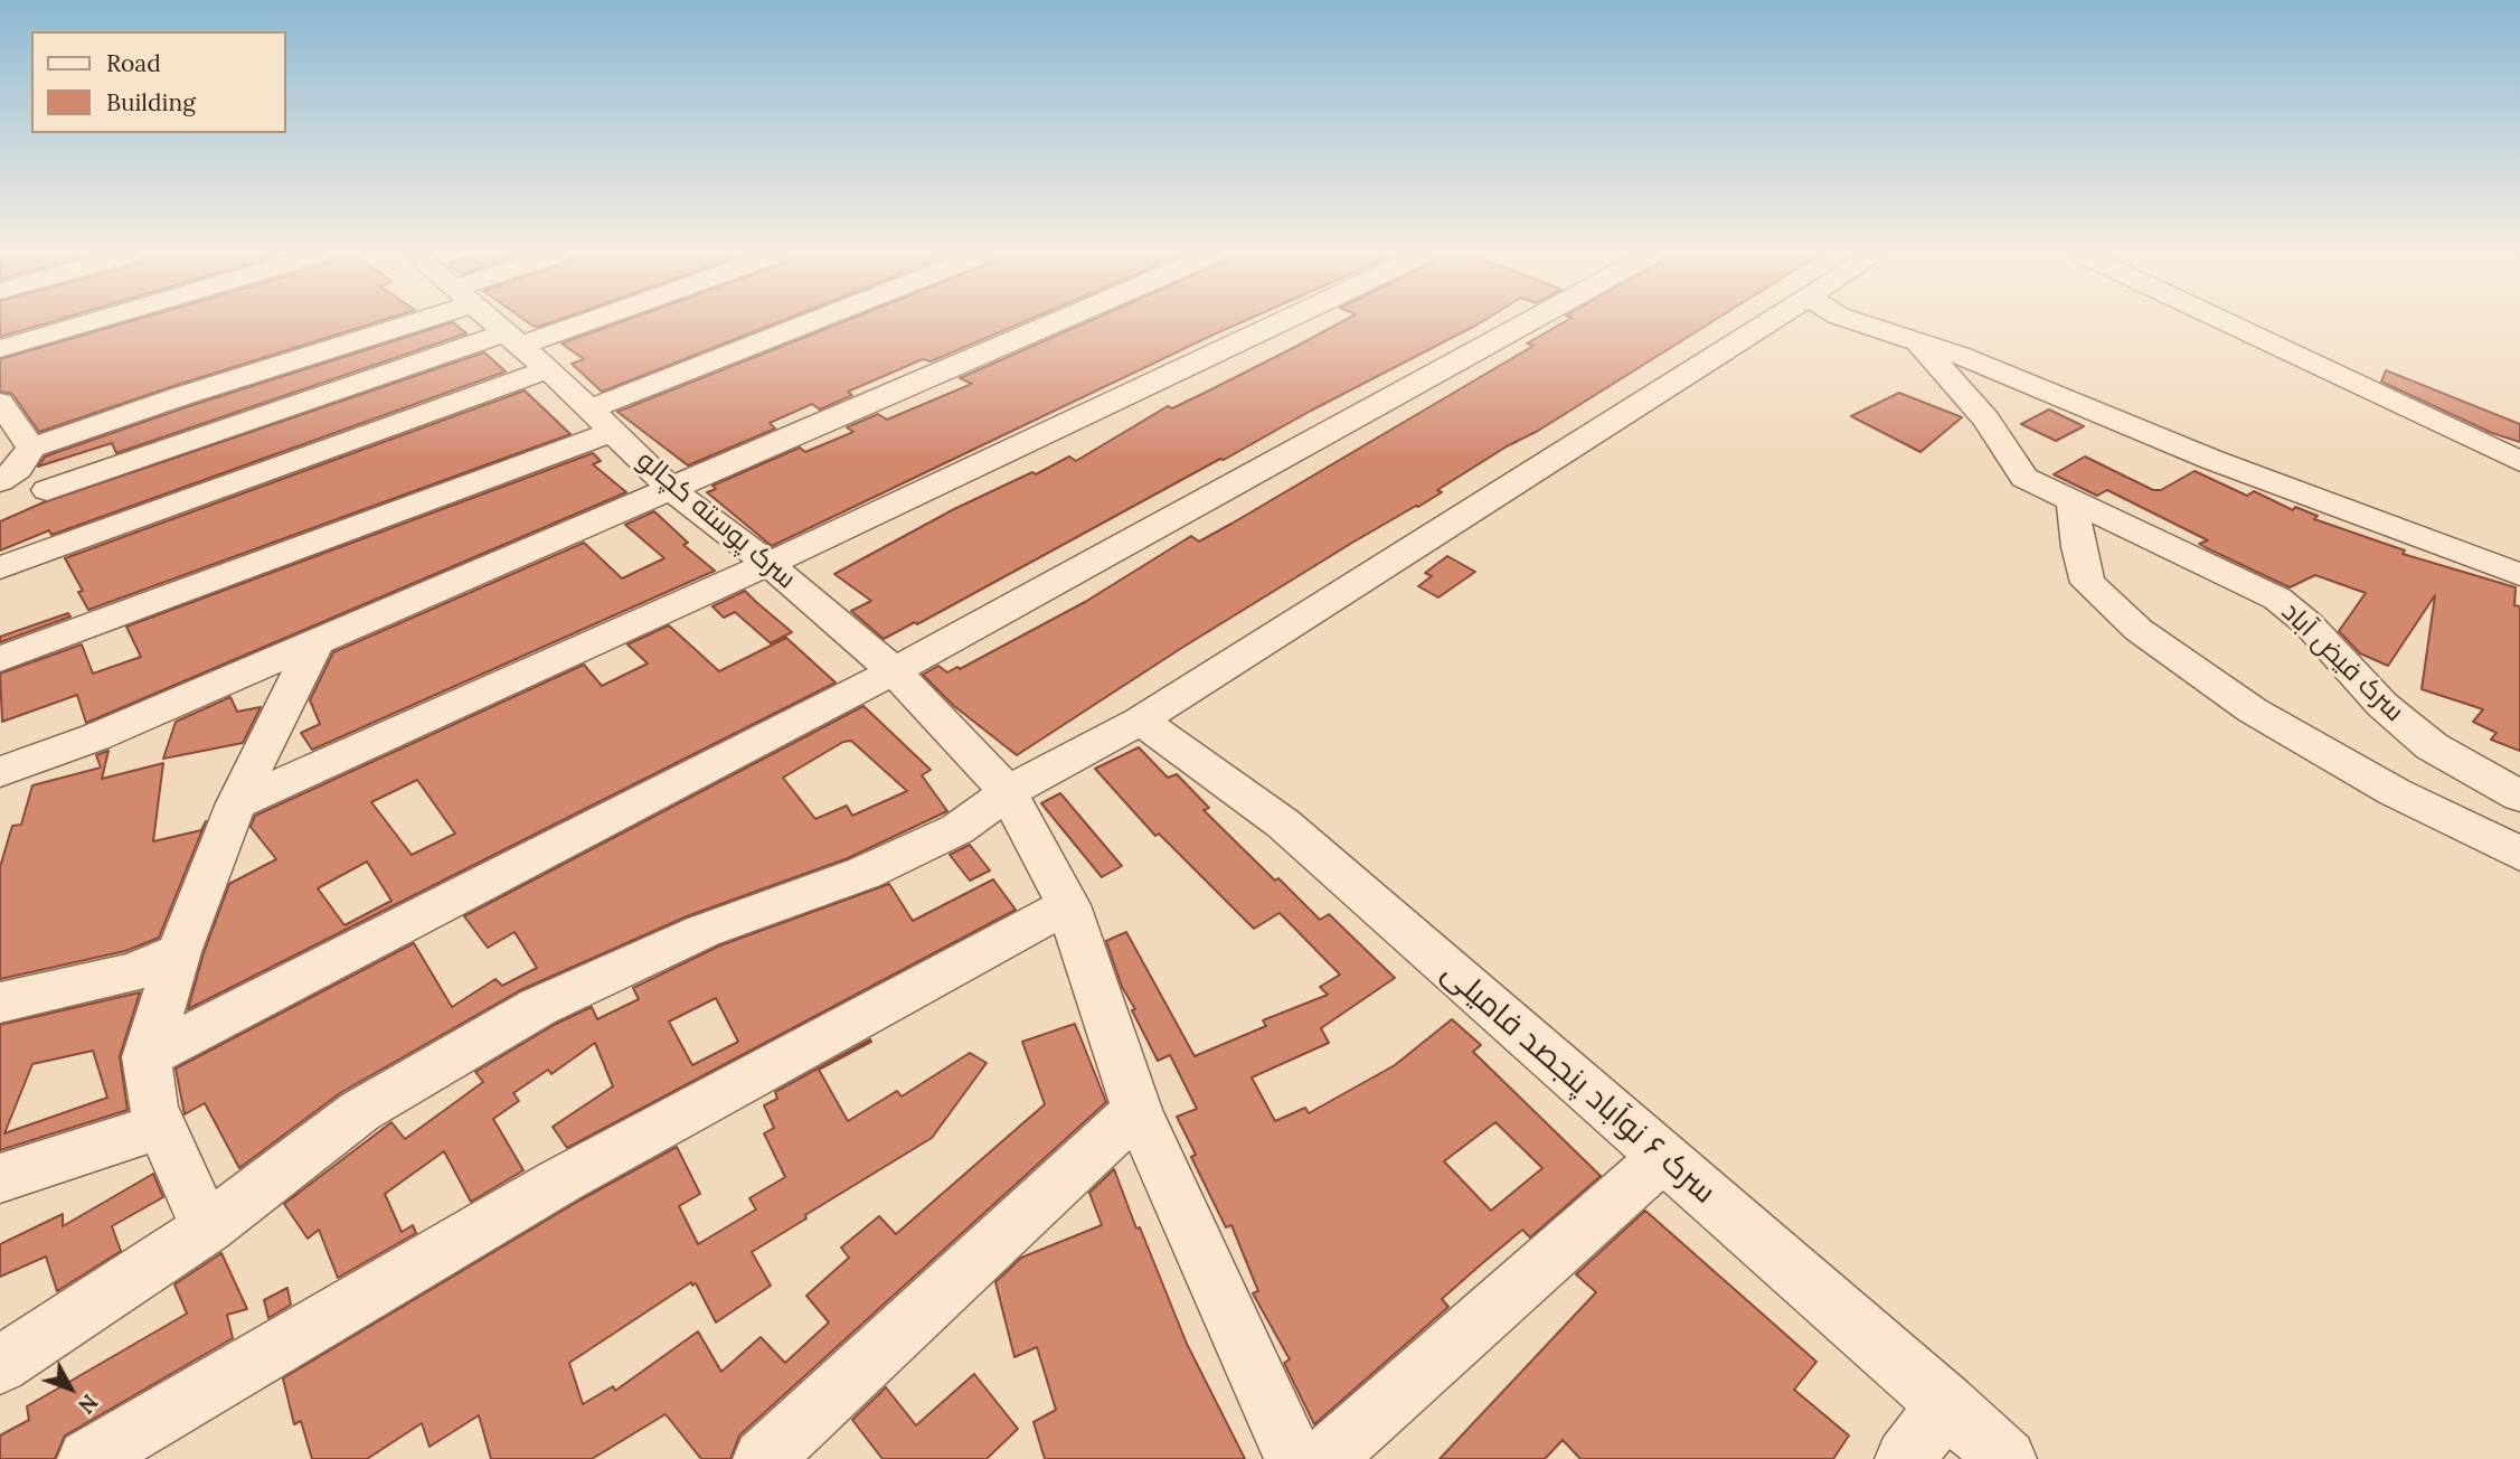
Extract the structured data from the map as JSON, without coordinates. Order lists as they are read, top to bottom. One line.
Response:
{"streets":{"street":["سرک پوسته کچالو","سرک فيض آباد","سرک ۶ نوآباد پنجصد فامیلی"]},"legend":["Road","Building"],"north":"bottom right"}
